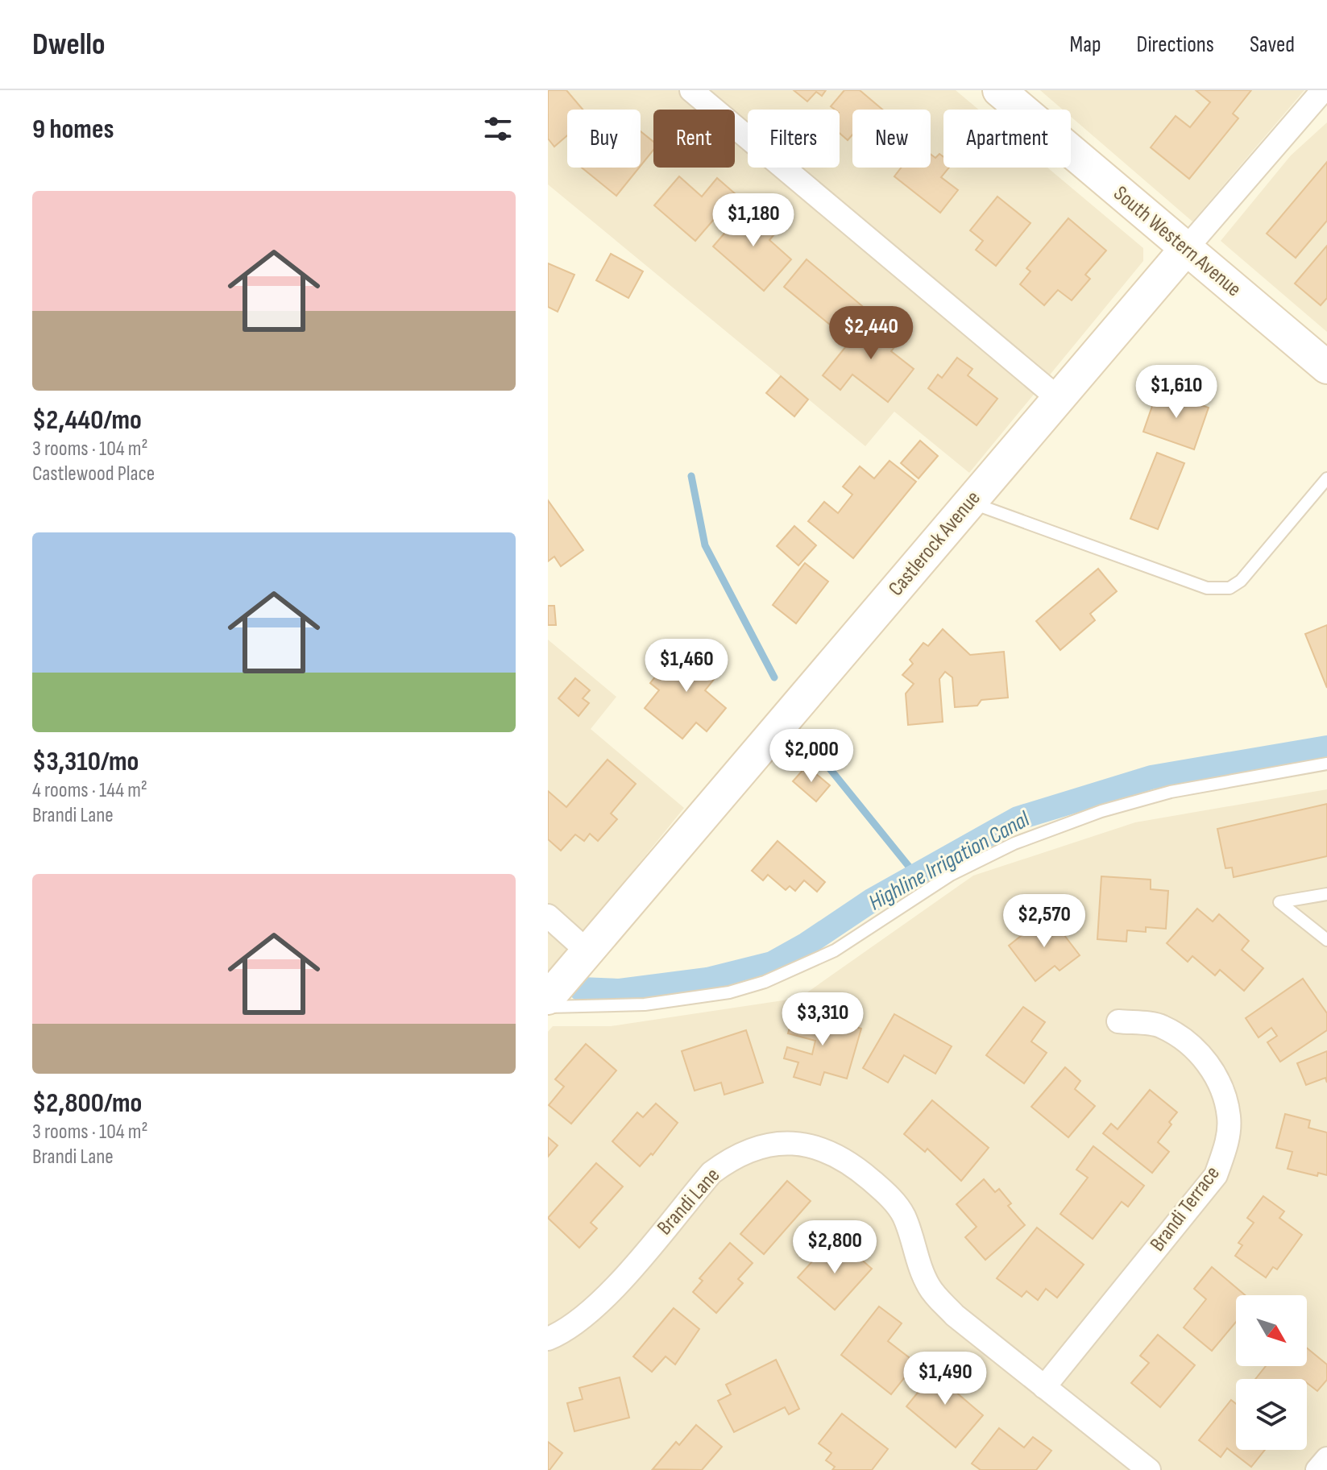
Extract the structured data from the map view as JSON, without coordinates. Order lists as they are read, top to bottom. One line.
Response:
{"streets":{"street":["South Western Avenue","Castlerock Avenue","Brandi Lane","Brandi Terrace"]},"crossings":[["South Western Avenue","Castlerock Avenue"],["Brandi Lane","Brandi Terrace"]],"water":["Highline Irrigation Canal"],"north":"bottom right","page":{"header":"Dwello","nav":["Map","Directions","Saved"],"heading":"9 homes","chip":["Buy","Rent","Filters","New","Apartment"],"list":[{"name":"$2,440/mo","note":"3 rooms · 104 m² · Castlewood Place"},{"name":"$3,310/mo","note":"4 rooms · 144 m² · Brandi Lane"},{"name":"$2,800/mo","note":"3 rooms · 104 m² · Brandi Lane"}],"price":["$1,180","$2,440","$1,610","$1,460","$2,000","$2,570","$3,310","$2,800","$1,490"]}}
